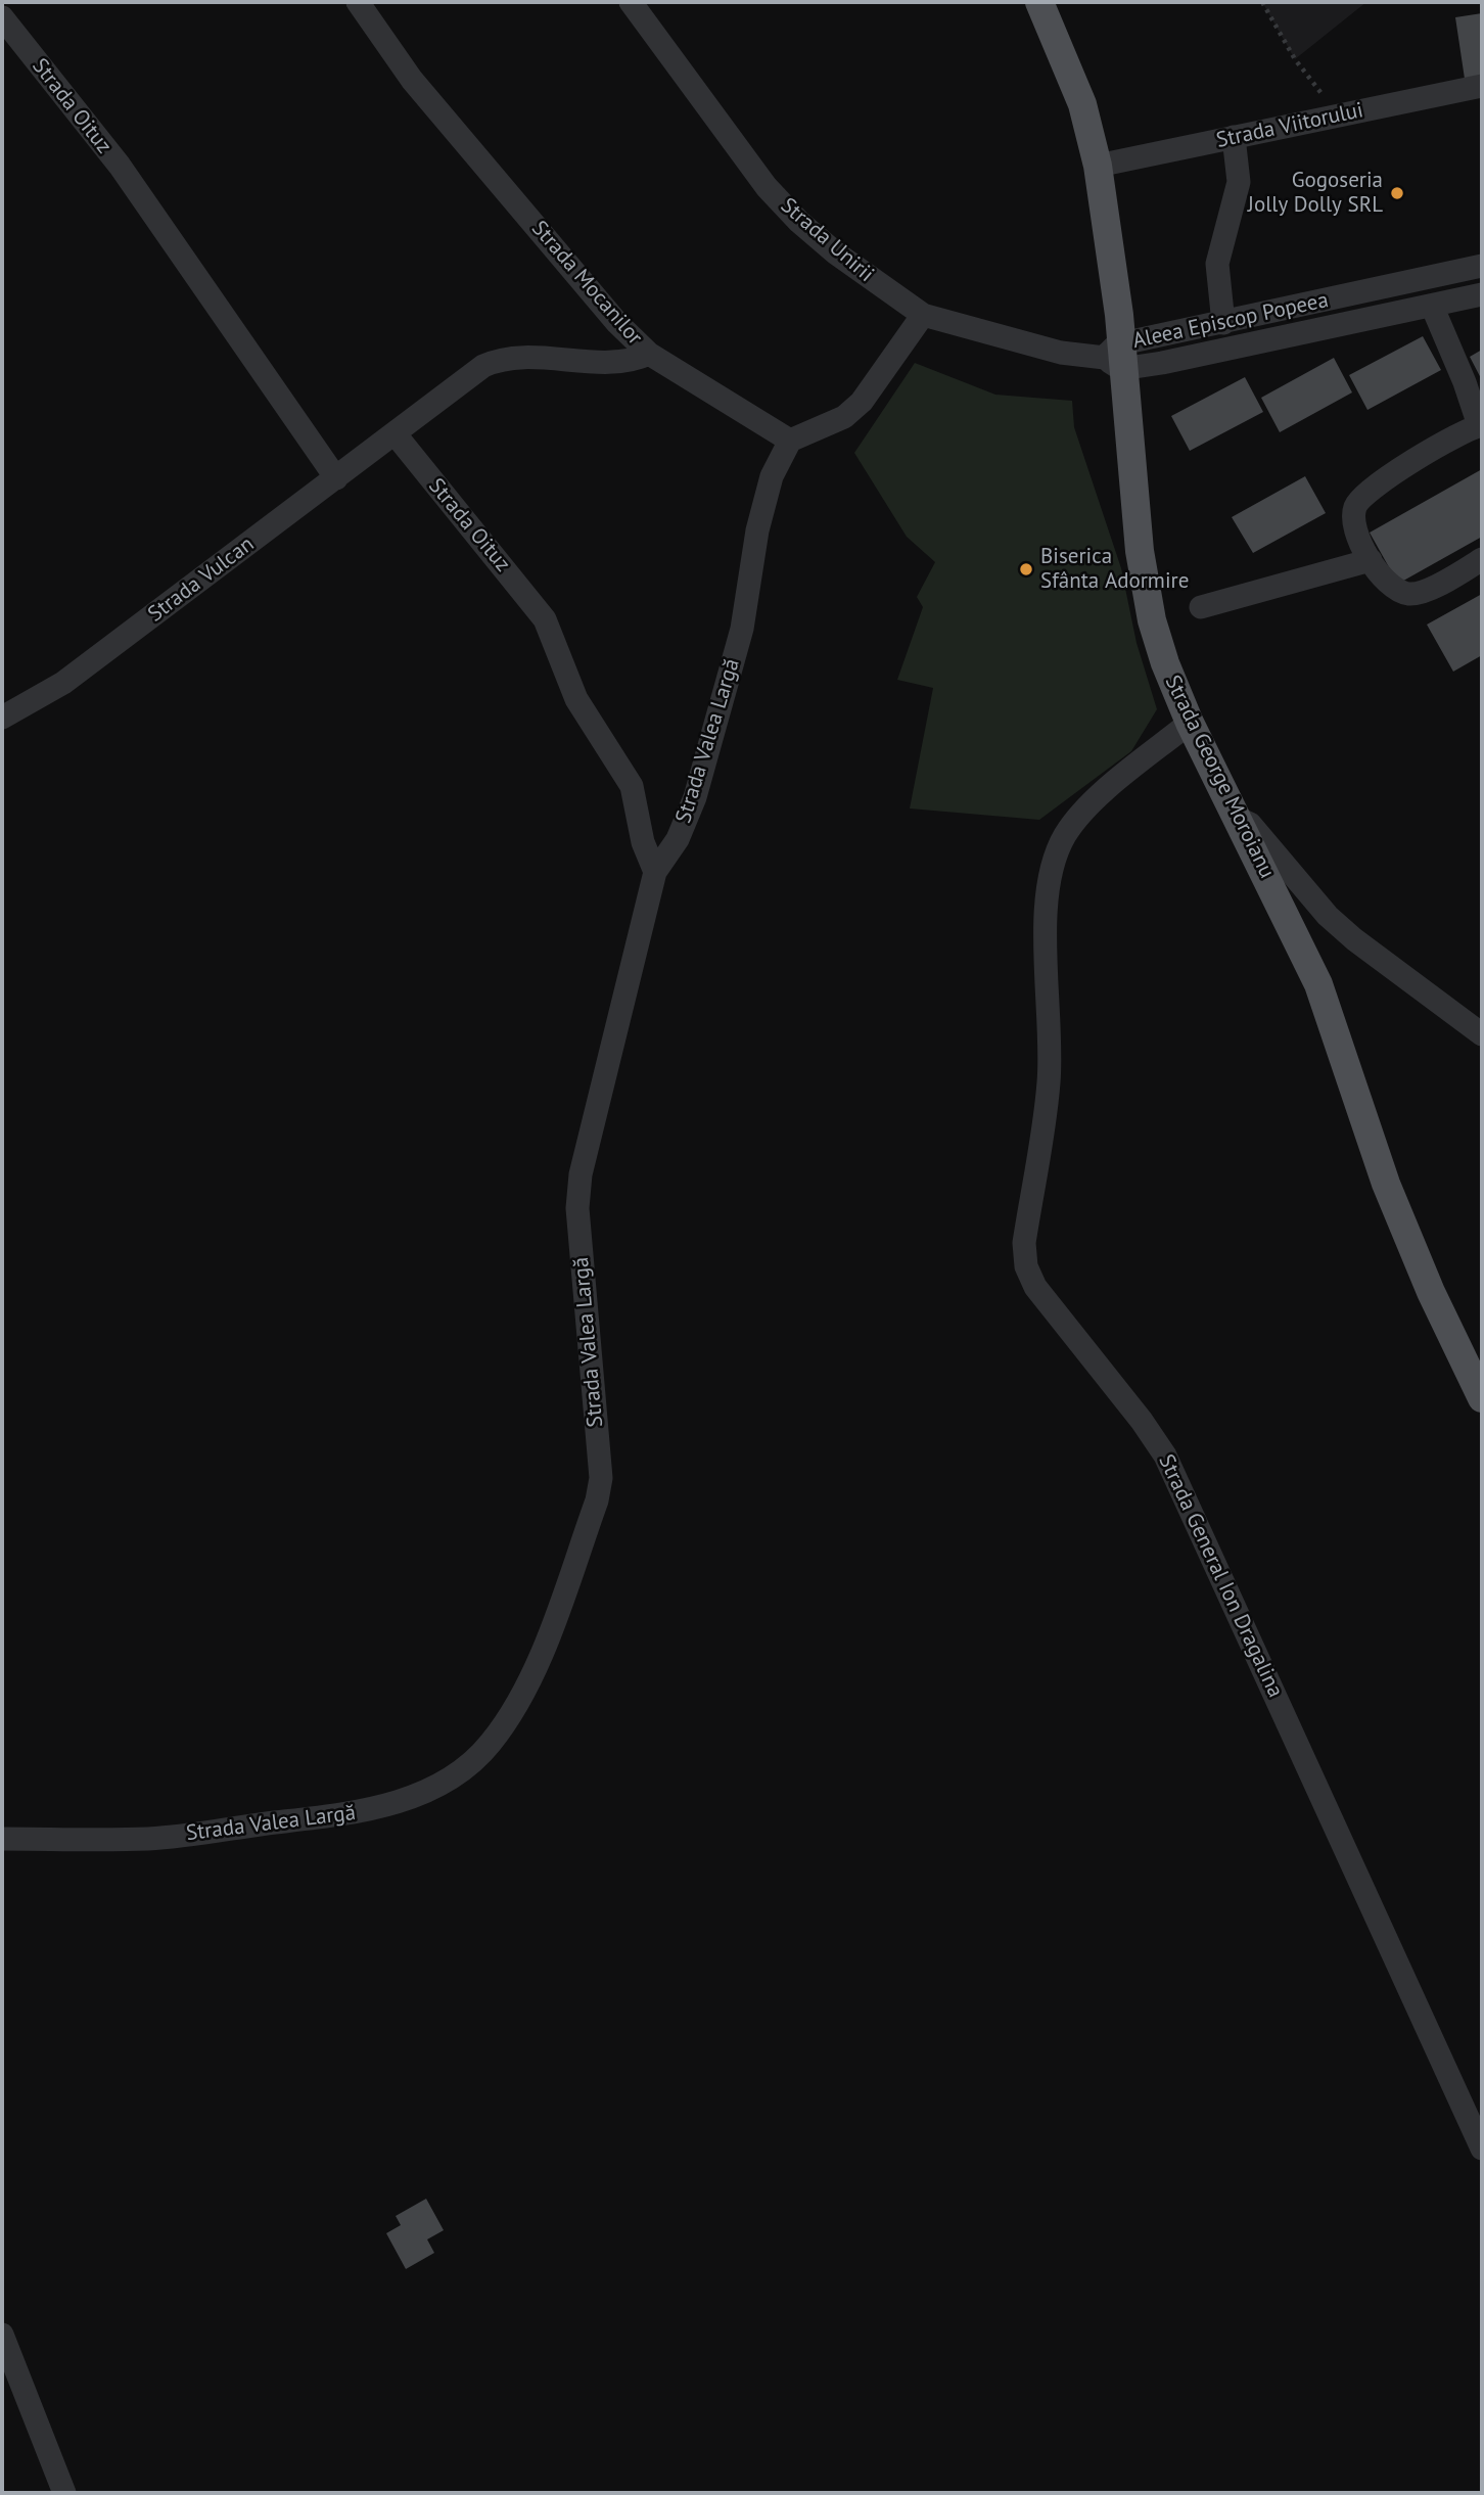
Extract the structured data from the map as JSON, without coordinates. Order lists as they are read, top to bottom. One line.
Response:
{"streets":{"main road":["Strada George Moroianu"],"street":["Strada Oituz","Strada Viitorului","Strada Unirii","Strada Mocanilor","Aleea Episcop Popeea","Strada Vulcan","Strada Valea Largă","Strada General Ion Dragalina"]},"crossings":[["Strada Oituz","Strada Vulcan"],["Strada Oituz","Strada Valea Largă"],["Strada Viitorului","Strada George Moroianu"],["Strada Unirii","Aleea Episcop Popeea"],["Strada Unirii","Strada George Moroianu"],["Strada Mocanilor","Strada Valea Largă"],["Aleea Episcop Popeea","Strada George Moroianu"],["Strada George Moroianu","Strada General Ion Dragalina"]],"places":["Gogoseria Jolly Dolly SRL","Biserica Sfânta Adormire"]}
